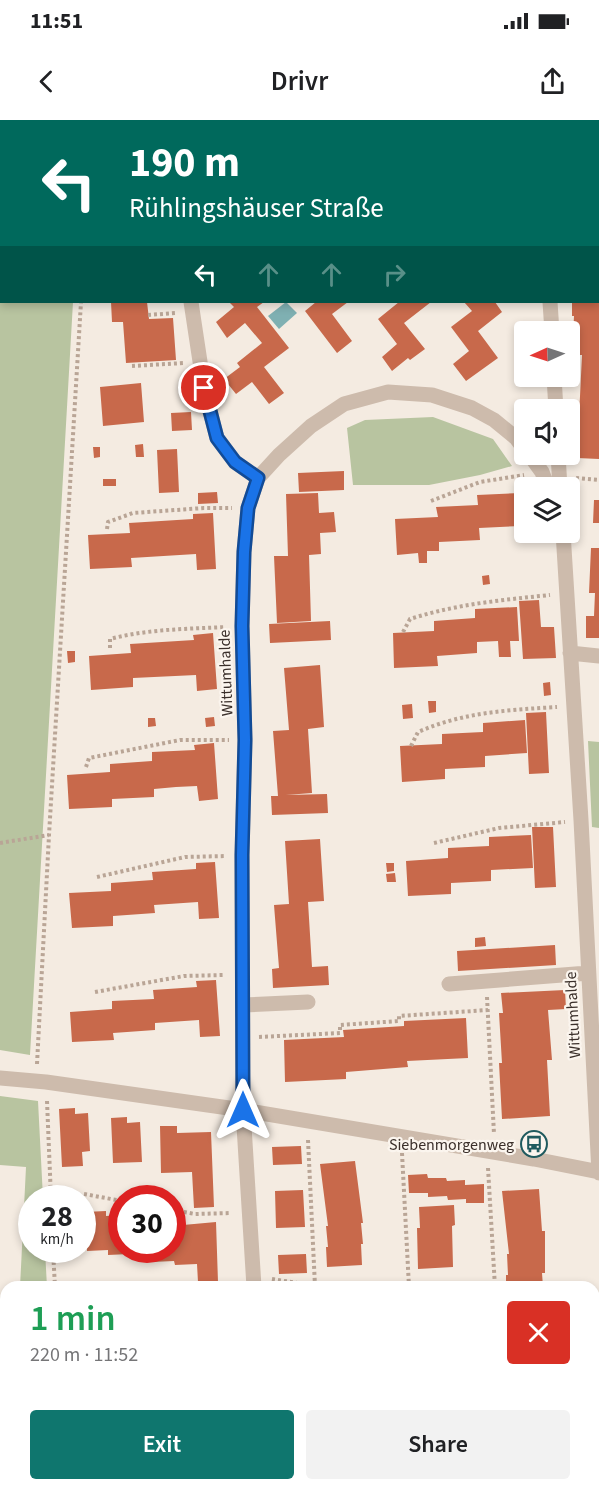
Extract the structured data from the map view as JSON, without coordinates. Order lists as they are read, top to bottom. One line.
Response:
{"streets":{"street":["Wittumhalde"]},"places":{"bus stop":["Siebenmorgenweg"]},"north":"left","page":{"status":"11:51","header":"Drivr","turn":["190 m","Rühlingshäuser Straße"],"speed":"28 km/h","limit":"30","heading":["1 min","220 m · 11:52"],"buttons":["Exit","Share"]}}
